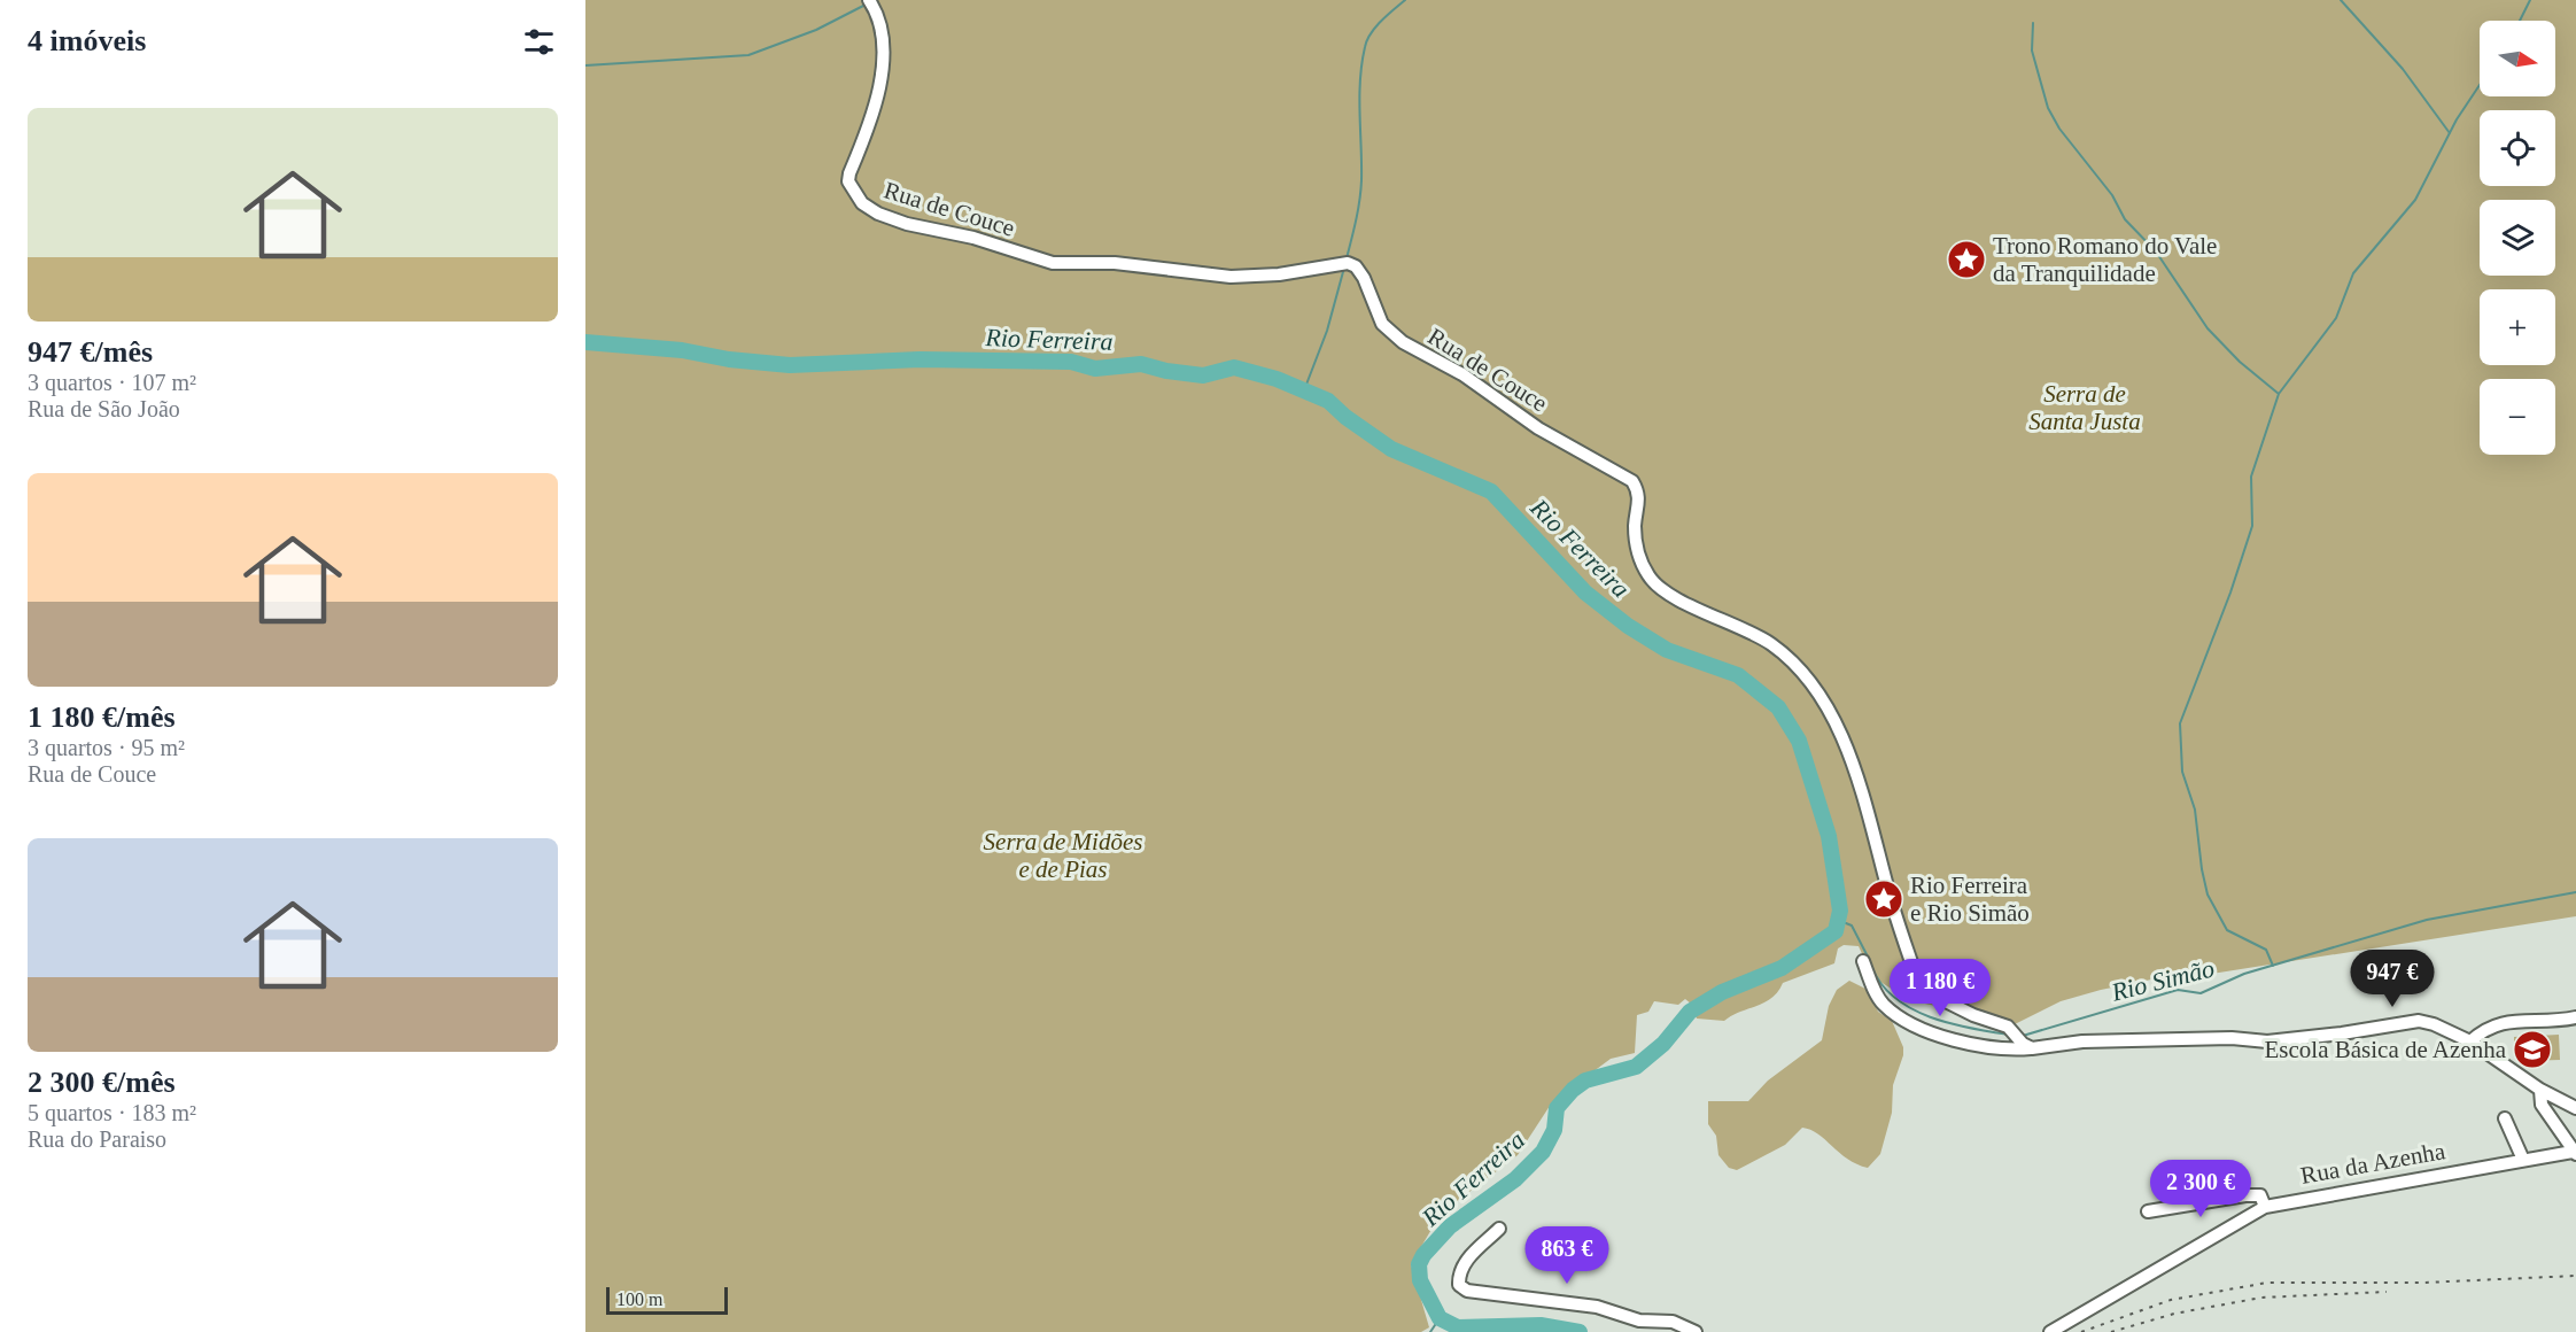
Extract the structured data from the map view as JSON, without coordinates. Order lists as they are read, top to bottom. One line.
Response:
{"streets":{"street":["Rua de Couce","Rua da Azenha"]},"water":["Rio Ferreira","Rio Simão"],"parks":["Serra de Santa Justa","Serra de Midões e de Pias"],"places":{"place":["Trono Romano do Vale da Tranquilidade","Rio Ferreira e Rio Simão"],"school or university":["Escola Básica de Azenha"]},"scale_bar":"100 m","north":"right","page":{"heading":"4 imóveis","map_buttons":["+","−"],"list":[{"name":"947 €/mês","note":"3 quartos · 107 m² · Rua de São João"},{"name":"1 180 €/mês","note":"3 quartos · 95 m² · Rua de Couce"},{"name":"2 300 €/mês","note":"5 quartos · 183 m² · Rua do Paraiso"}],"price":["947 €","1 180 €","2 300 €","863 €"],"scale":"100 m"}}
